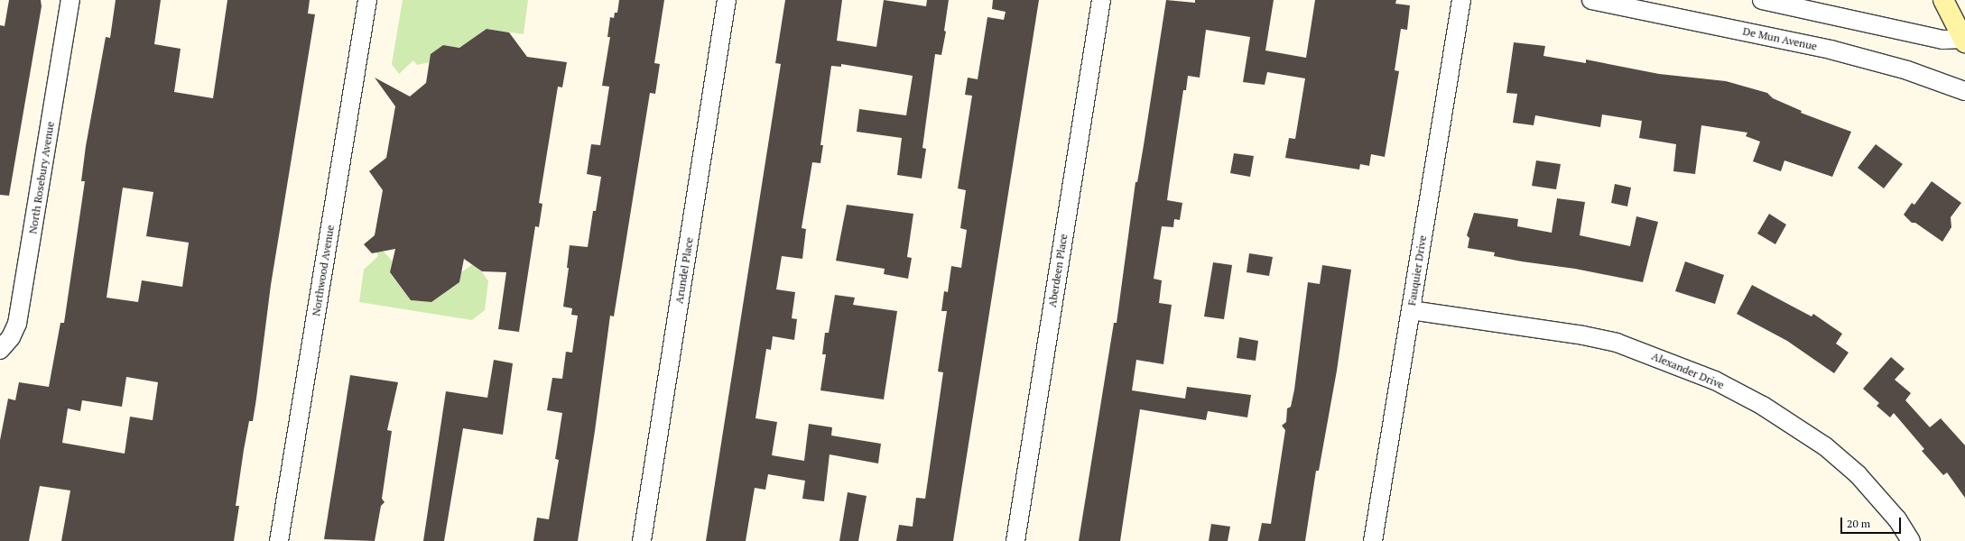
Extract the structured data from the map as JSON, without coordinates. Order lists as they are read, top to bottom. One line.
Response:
{"streets":{"street":["De Mun Avenue","North Rosebury Avenue","Northwood Avenue","Arundel Place","Aberdeen Place","Fauquier Drive","Alexander Drive"]},"crossings":[["Fauquier Drive","Alexander Drive"]],"scale_bar":"20 m"}
